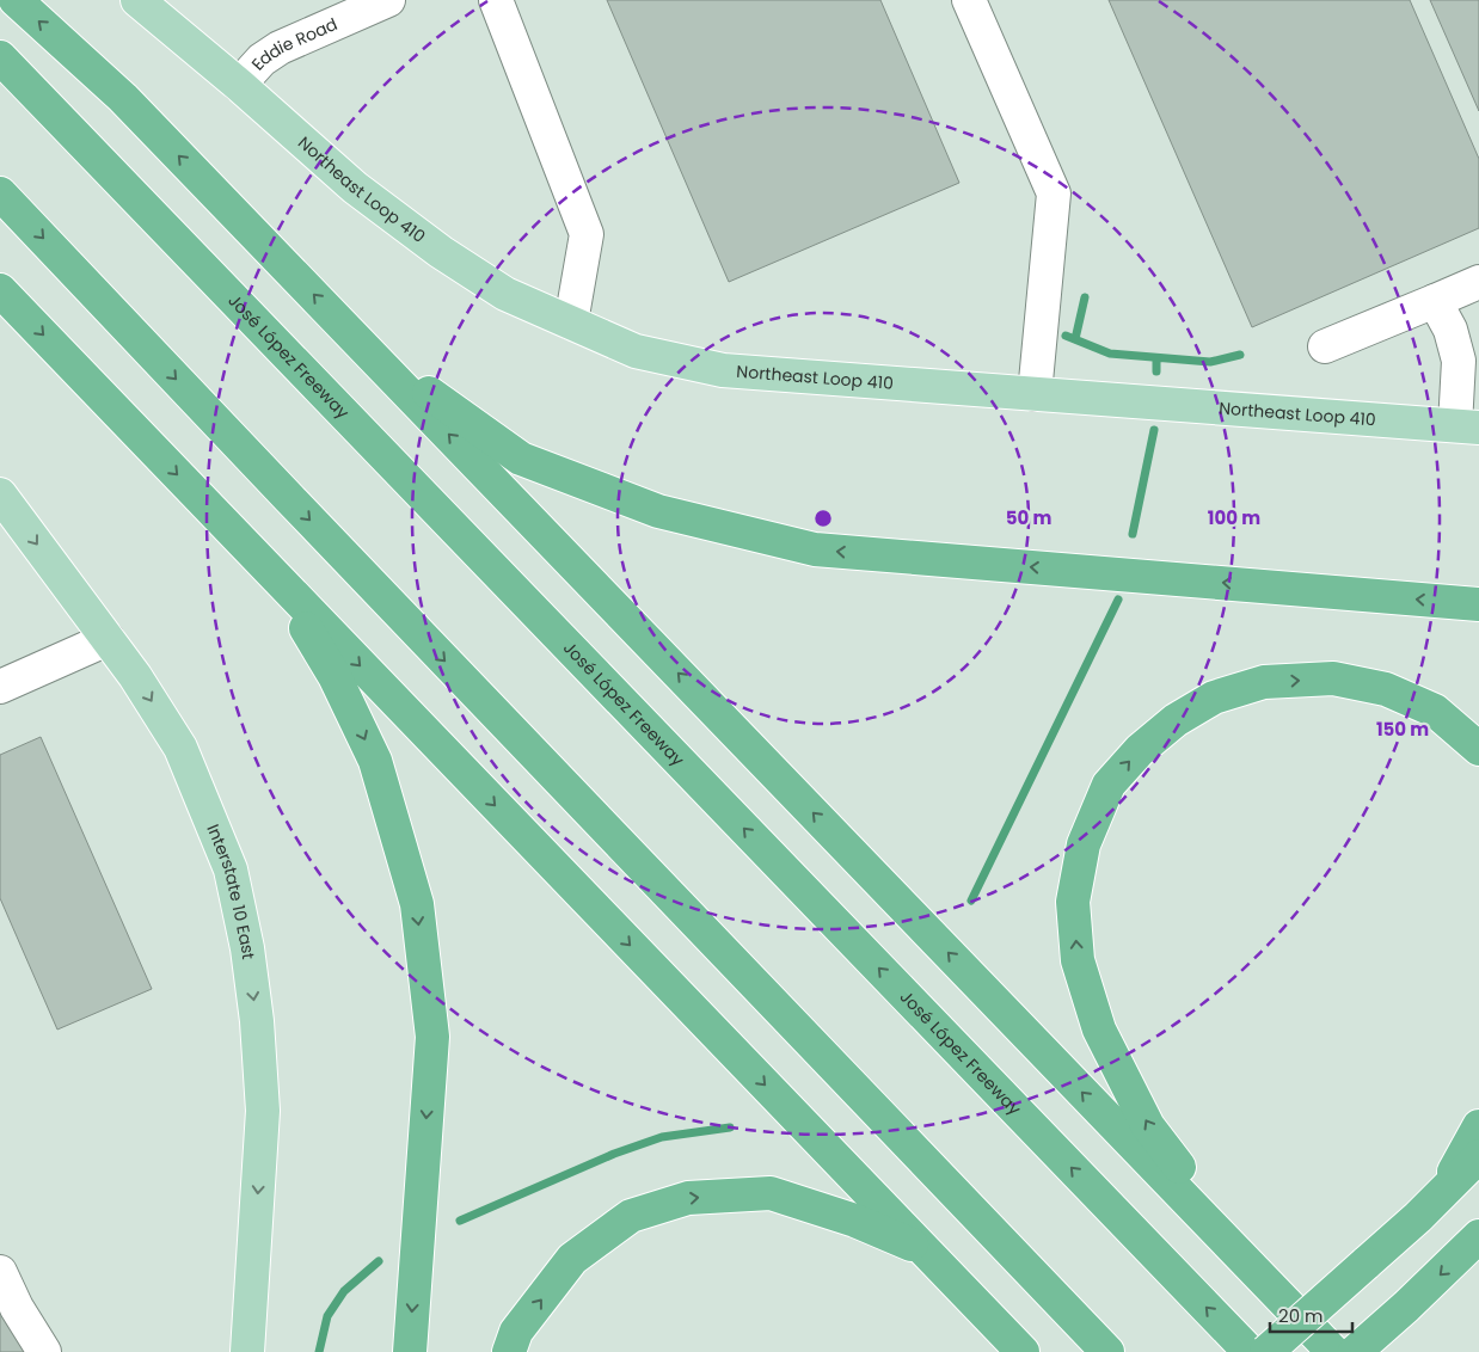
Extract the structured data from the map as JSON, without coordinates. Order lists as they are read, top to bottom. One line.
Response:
{"streets":{"highway":["José López Freeway"],"main road":["Northeast Loop 410","Interstate 10 East"],"street":["Eddie Road"]},"crossings":[["Eddie Road","Northeast Loop 410"]],"one_way":["Interstate 10 East"],"scale_bar":"20 m","rings":["50 m","100 m","150 m"]}
